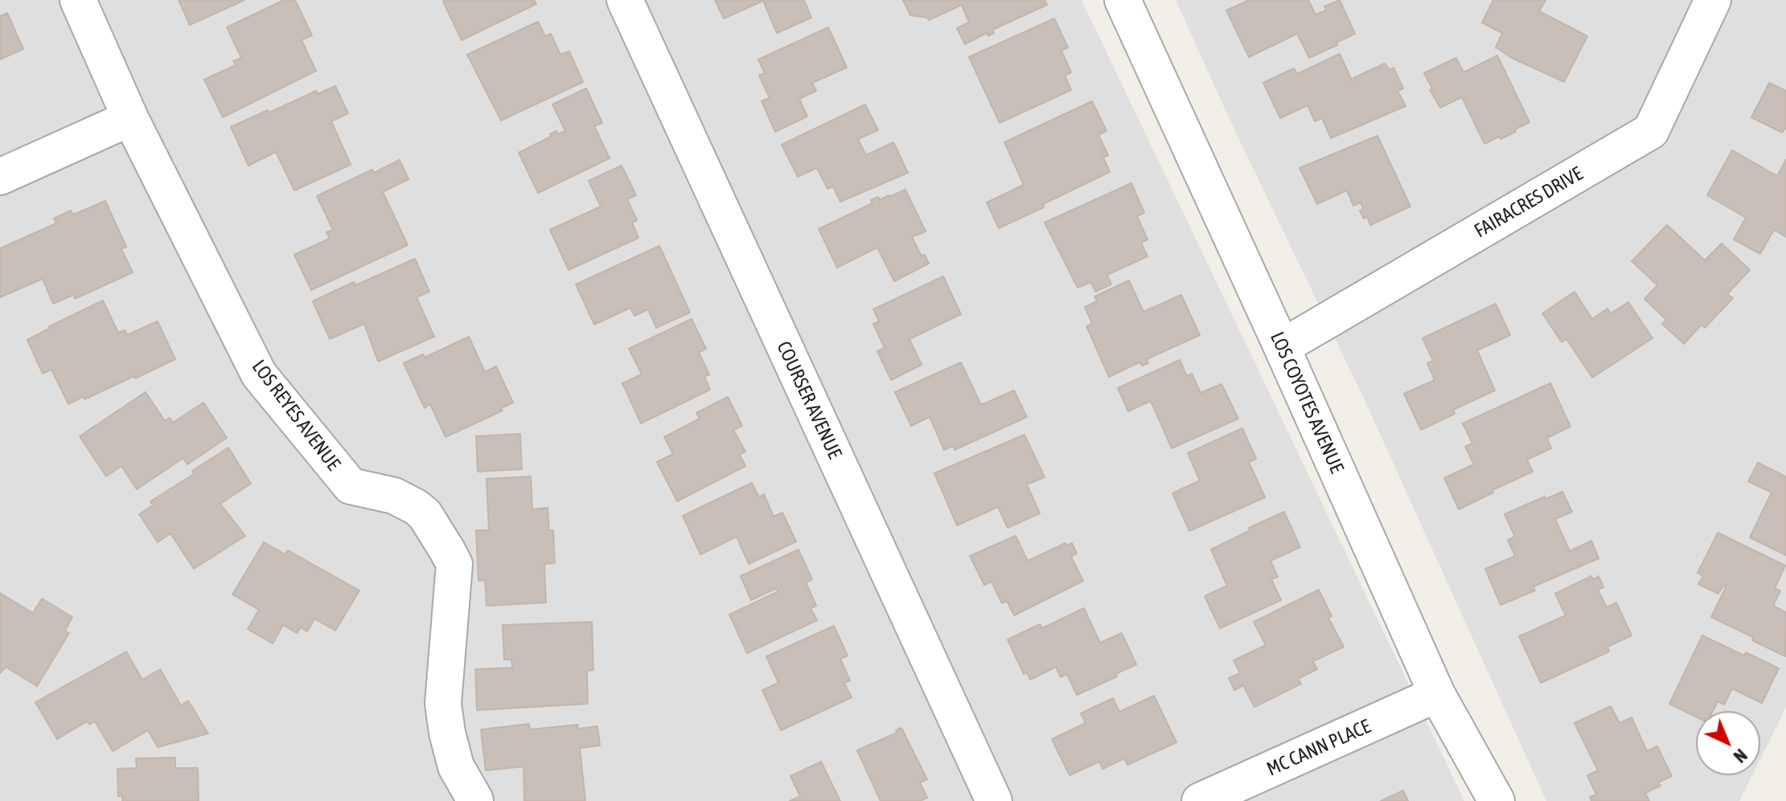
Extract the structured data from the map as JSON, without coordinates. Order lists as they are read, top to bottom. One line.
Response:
{"streets":{"street":["FAIRACRES DRIVE","COURSER AVENUE","LOS COYOTES AVENUE","LOS REYES AVENUE","MC CANN PLACE"]},"crossings":[["FAIRACRES DRIVE","LOS COYOTES AVENUE"],["LOS COYOTES AVENUE","MC CANN PLACE"]],"north":"bottom right"}
